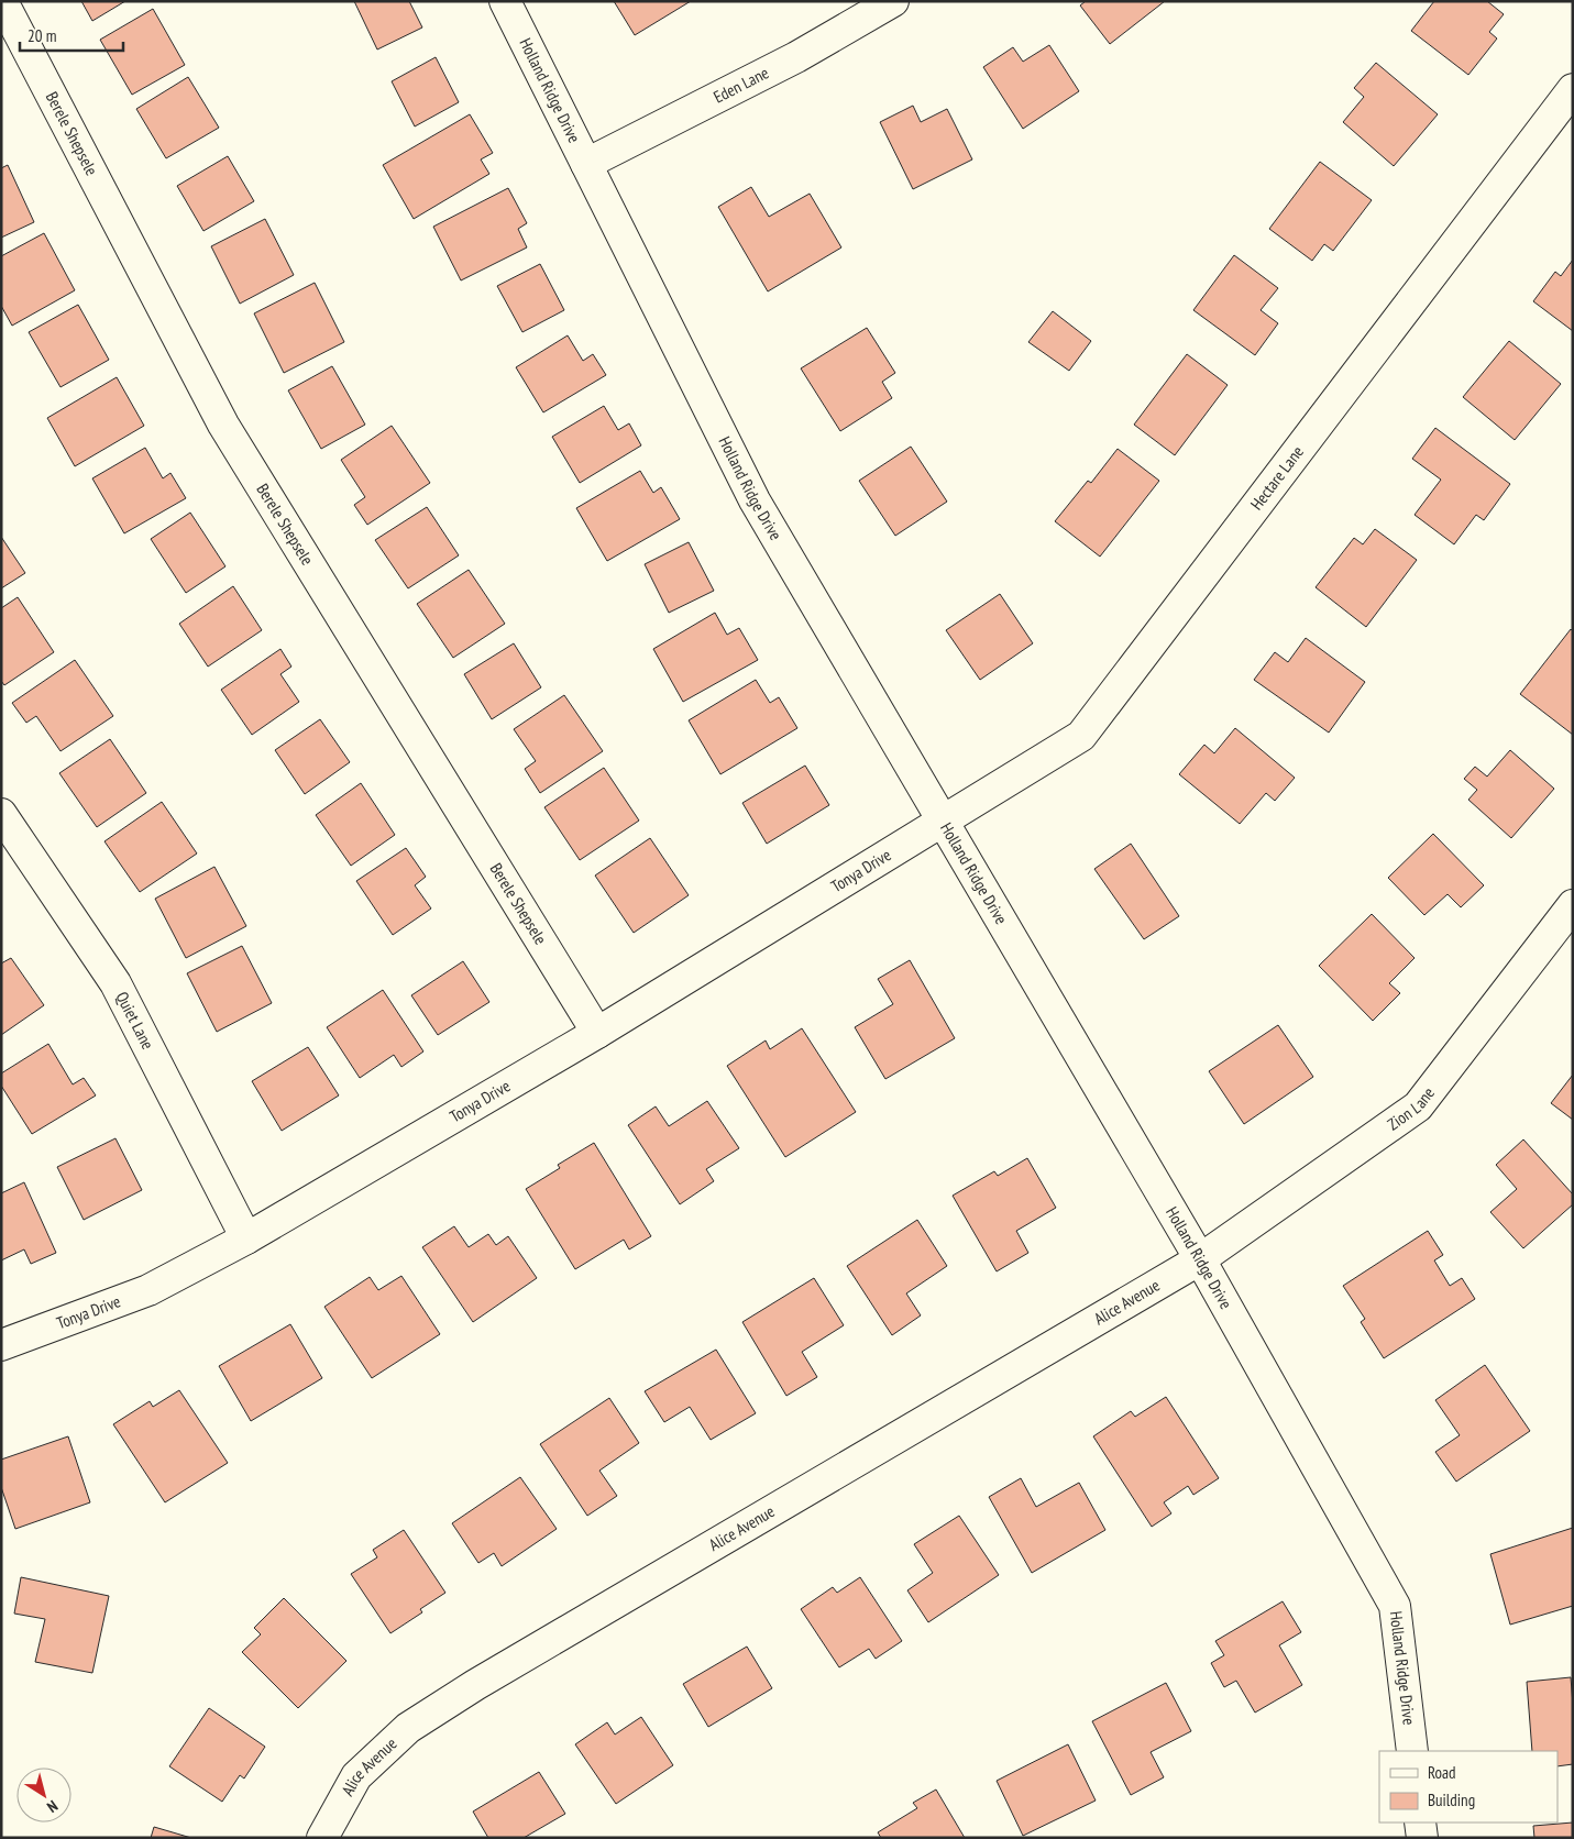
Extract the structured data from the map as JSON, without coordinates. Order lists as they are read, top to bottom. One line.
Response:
{"streets":{"street":["Eden Lane","Holland Ridge Drive","Berele Shepsele","Hectare Lane","Tonya Drive","Quiet Lane","Zion Lane","Alice Avenue"]},"crossings":[["Eden Lane","Holland Ridge Drive"],["Holland Ridge Drive","Hectare Lane"],["Holland Ridge Drive","Tonya Drive"],["Holland Ridge Drive","Zion Lane"],["Holland Ridge Drive","Alice Avenue"],["Berele Shepsele","Tonya Drive"],["Hectare Lane","Tonya Drive"],["Tonya Drive","Quiet Lane"],["Zion Lane","Alice Avenue"]],"legend":["Road","Building"],"scale_bar":"20 m","north":"bottom right"}
